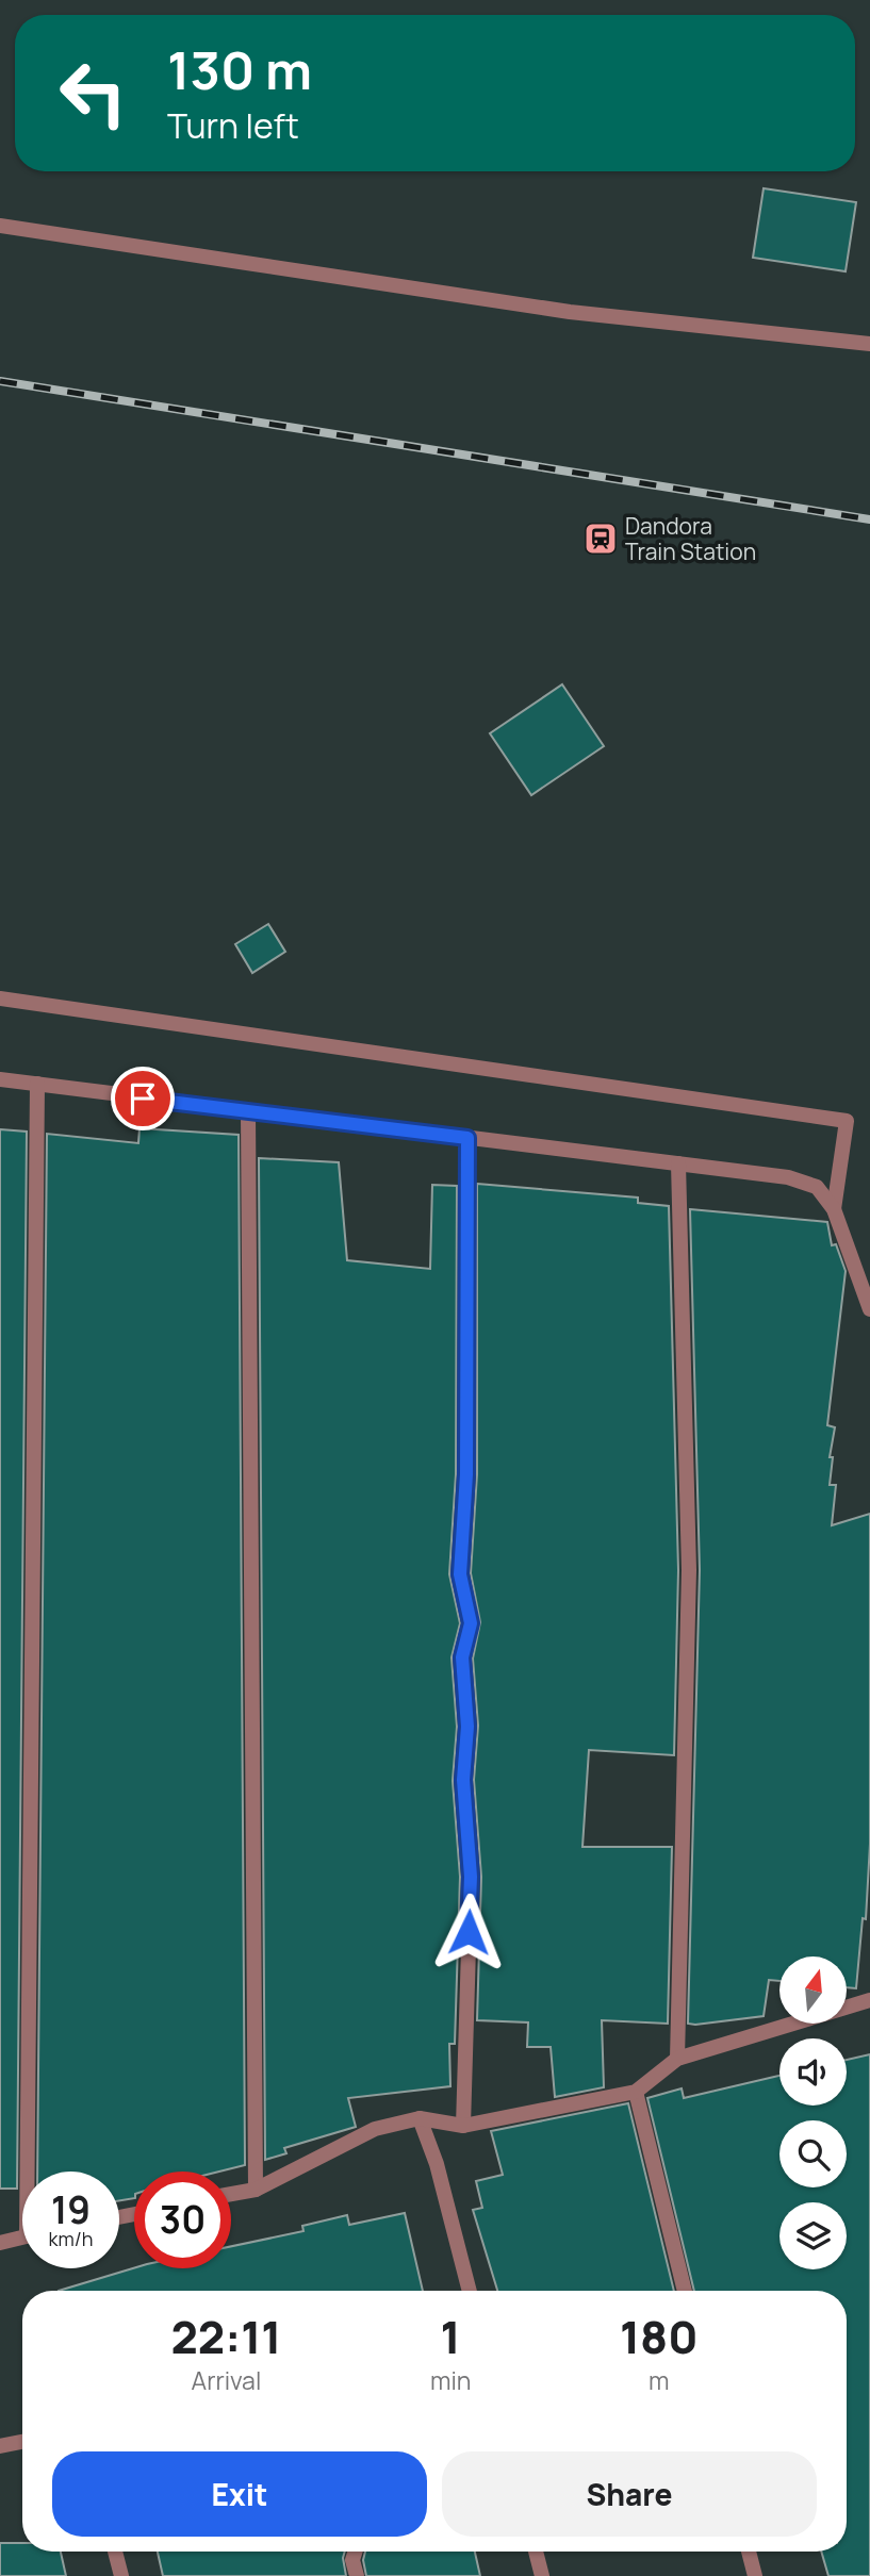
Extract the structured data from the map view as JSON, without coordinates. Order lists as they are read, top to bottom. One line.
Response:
{"places":{"station":["Dandora Train Station"]},"north":"top","page":{"turn":["130 m","Turn left"],"speed":"19 km/h","limit":"30","eta":["22:11","Arrival","1","min","180","m"],"buttons":["Exit","Share"]}}
